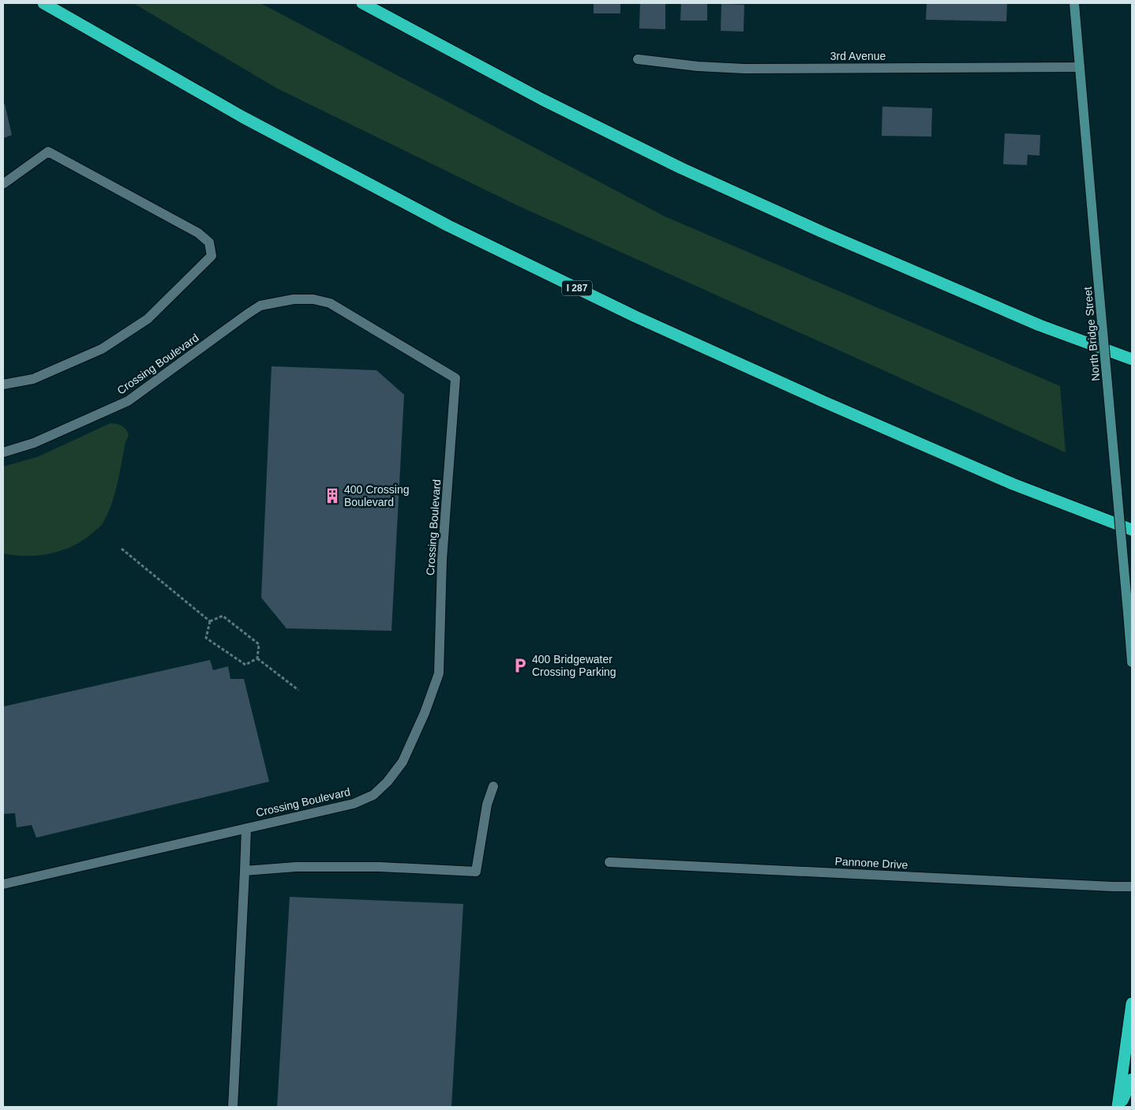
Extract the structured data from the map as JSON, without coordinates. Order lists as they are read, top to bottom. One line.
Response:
{"streets":{"highway":["I 287"],"street":["3rd Avenue","North Bridge Street","Crossing Boulevard","Pannone Drive"]},"crossings":[["3rd Avenue","North Bridge Street"]],"places":{"building":["400 Crossing Boulevard"],"parking":["400 Bridgewater Crossing Parking"]}}
